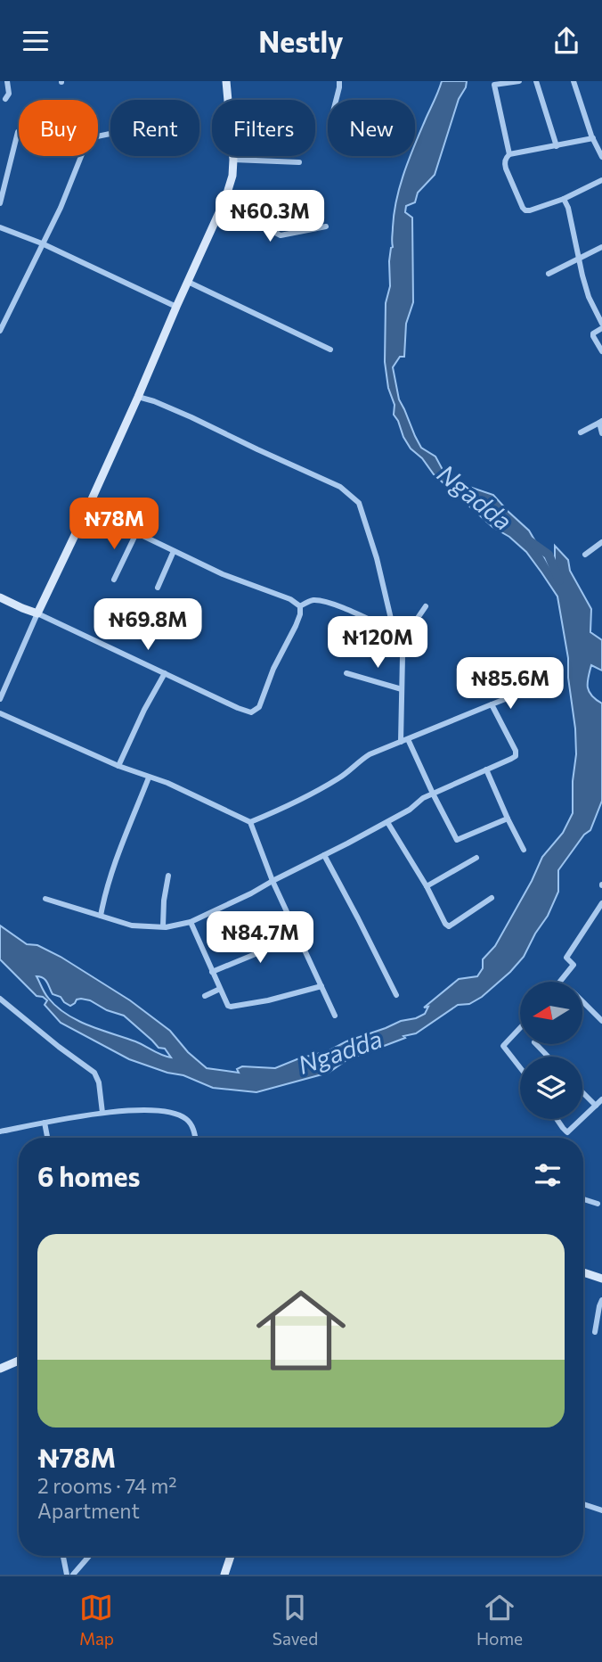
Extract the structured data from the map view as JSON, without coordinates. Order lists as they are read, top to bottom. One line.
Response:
{"water":["Ngadda"],"north":"left","page":{"header":"Nestly","chip":["Buy","Rent","Filters","New"],"price":["₦60.3M","₦78M","₦69.8M","₦120M","₦85.6M","₦84.7M"],"heading":"6 homes","list":[{"name":"₦78M","note":"2 rooms · 74 m² · Apartment"}],"tabs":["Map","Saved","Home"]}}
